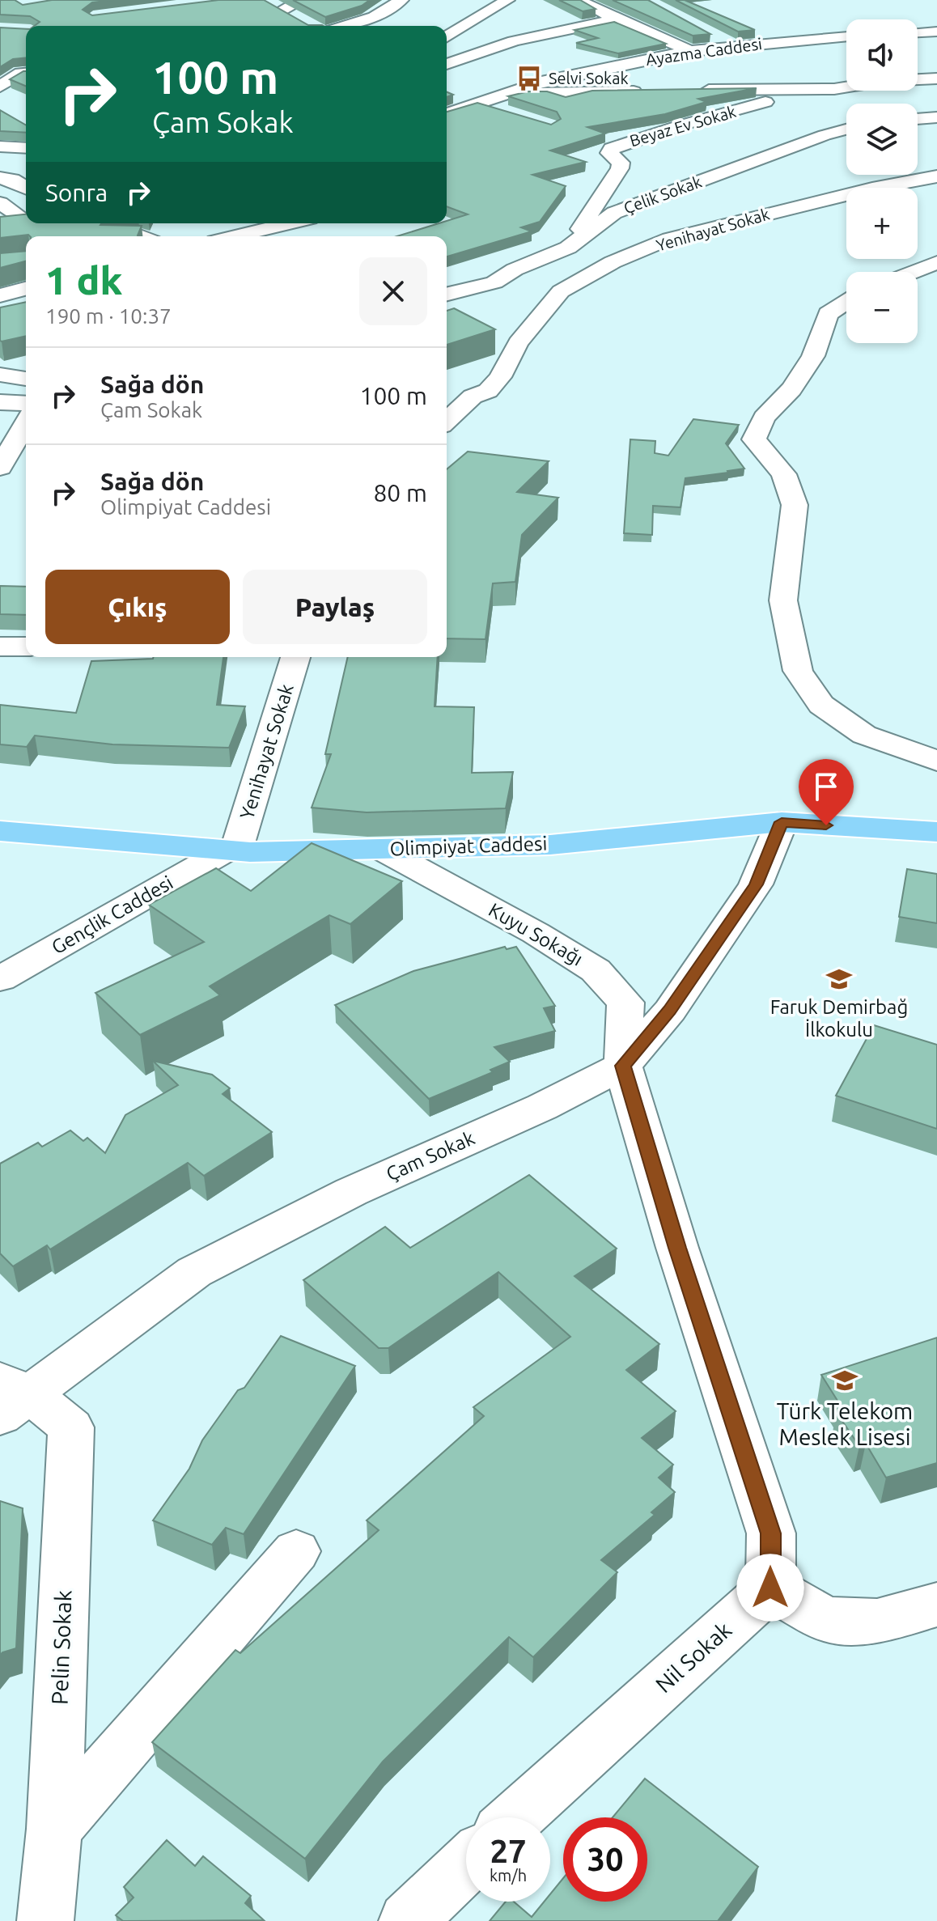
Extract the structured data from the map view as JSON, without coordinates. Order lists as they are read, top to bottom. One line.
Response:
{"streets":{"main road":["Olimpiyat Caddesi"],"street":["Ayazma Caddesi","Beyaz Ev Sokak","Çelik Sokak","Yenihayat Sokak","Gençlik Caddesi","Kuyu Sokağı","Çam Sokak","Pelin Sokak","Nil Sokak"]},"crossings":[["Beyaz Ev Sokak","Çelik Sokak"],["Yenihayat Sokak","Olimpiyat Caddesi"],["Yenihayat Sokak","Gençlik Caddesi"],["Olimpiyat Caddesi","Gençlik Caddesi"],["Olimpiyat Caddesi","Kuyu Sokağı"],["Olimpiyat Caddesi","Çam Sokak"],["Kuyu Sokağı","Çam Sokak"],["Çam Sokak","Pelin Sokak"]],"places":{"bus stop":["Selvi Sokak"],"school or university":["Faruk Demirbağ İlkokulu","Türk Telekom Meslek Lisesi"]},"page":{"map_buttons":["+","−"],"turn":["100 m","Çam Sokak"],"then":"Sonra","heading":["1 dk","190 m · 10:37"],"list":[{"name":"Sağa dön","note":"Çam Sokak","value":"100 m"},{"name":"Sağa dön","note":"Olimpiyat Caddesi","value":"80 m"}],"buttons":["Çıkış","Paylaş"],"speed":"27 km/h","limit":"30"}}
